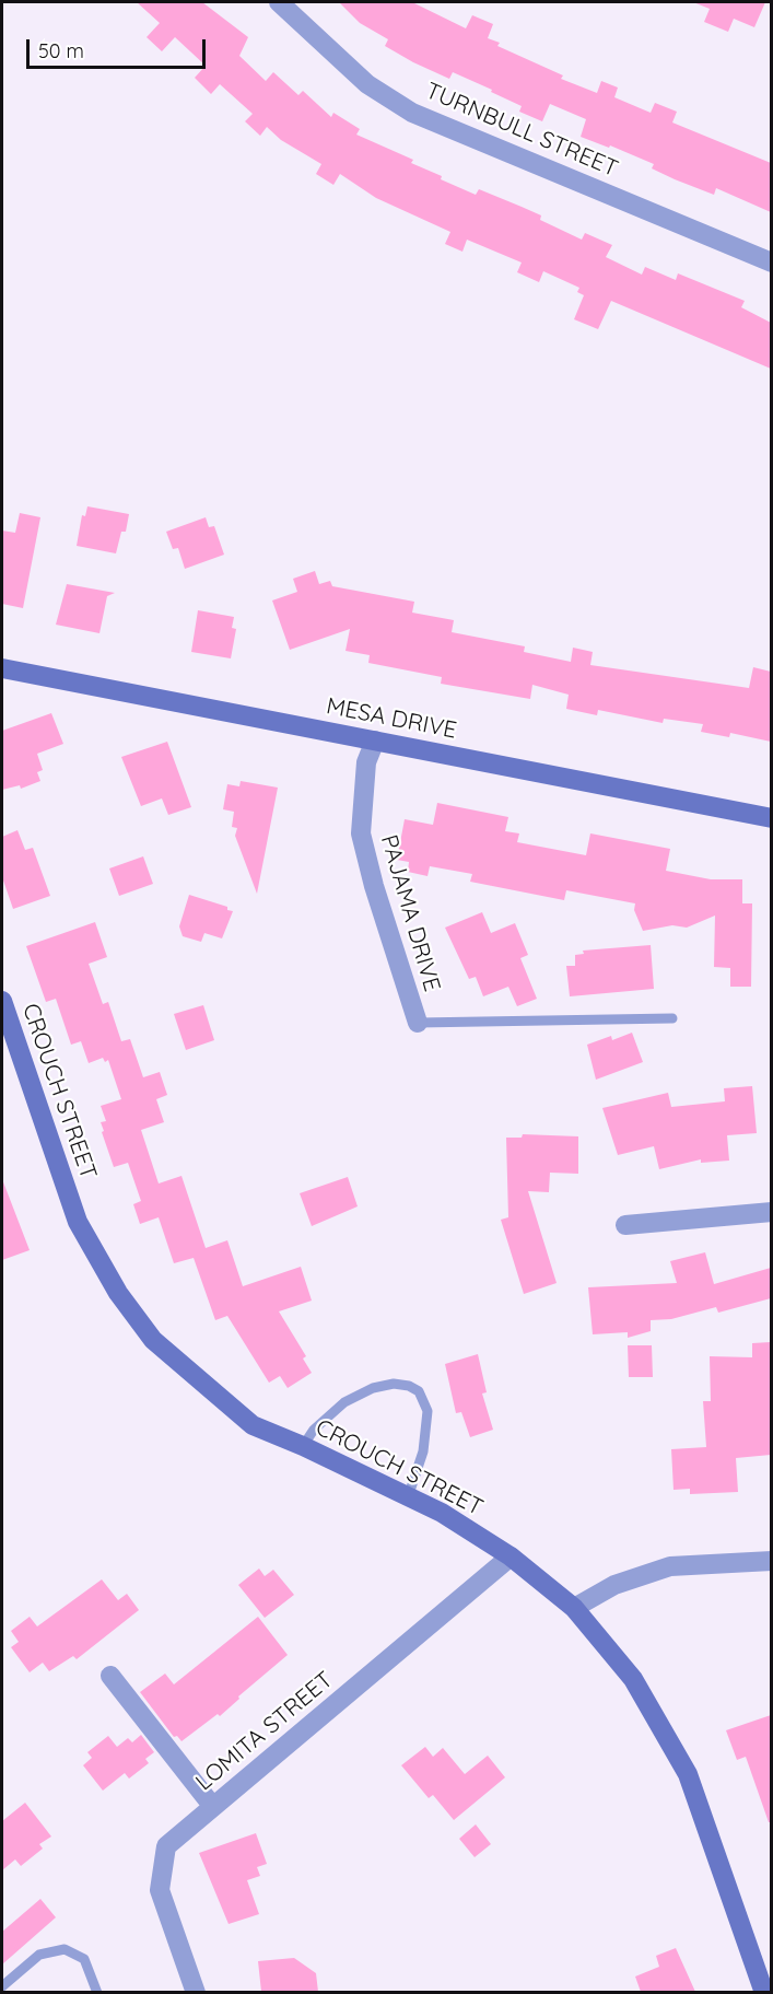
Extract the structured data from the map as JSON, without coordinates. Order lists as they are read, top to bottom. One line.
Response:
{"streets":{"street":["TURNBULL STREET","MESA DRIVE","PAJAMA DRIVE","CROUCH STREET","LOMITA STREET"]},"crossings":[["MESA DRIVE","PAJAMA DRIVE"],["CROUCH STREET","LOMITA STREET"]],"scale_bar":"50 m"}
